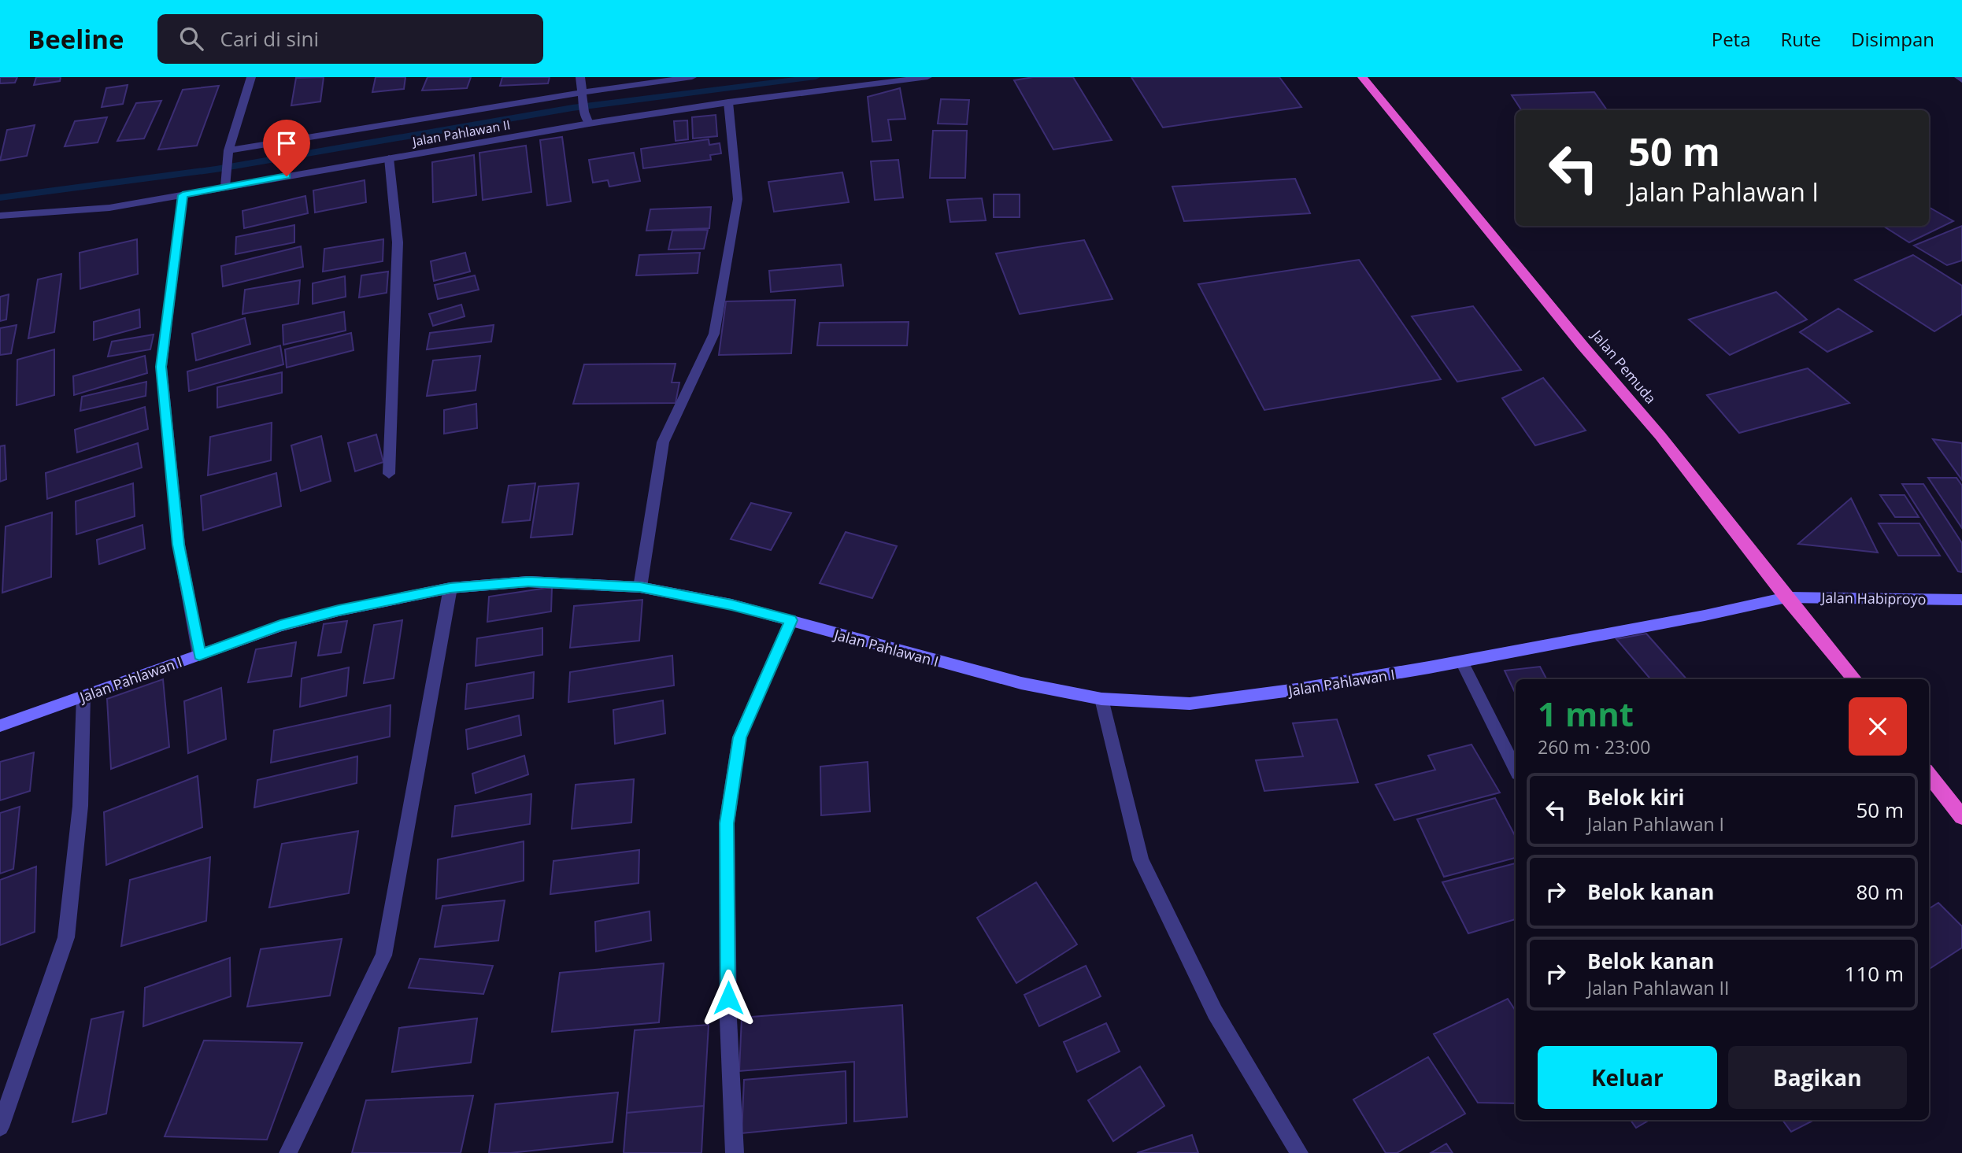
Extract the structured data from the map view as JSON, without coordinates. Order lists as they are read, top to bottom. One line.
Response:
{"streets":{"highway":["Jalan Pemuda"],"main road":["Jalan Habiproyo","Jalan Pahlawan I"],"street":["Jalan Pahlawan II"]},"crossings":[["Jalan Pemuda","Jalan Habiproyo"],["Jalan Pemuda","Jalan Pahlawan I"],["Jalan Habiproyo","Jalan Pahlawan I"]],"page":{"header":"Beeline","search":"Cari di sini","nav":["Peta","Rute","Disimpan"],"turn":["50 m","Jalan Pahlawan I"],"heading":["1 mnt","260 m · 23:00"],"list":[{"name":"Belok kiri","note":"Jalan Pahlawan I","value":"50 m"},{"name":"Belok kanan","value":"80 m"},{"name":"Belok kanan","note":"Jalan Pahlawan II","value":"110 m"}],"buttons":["Keluar","Bagikan"]}}
